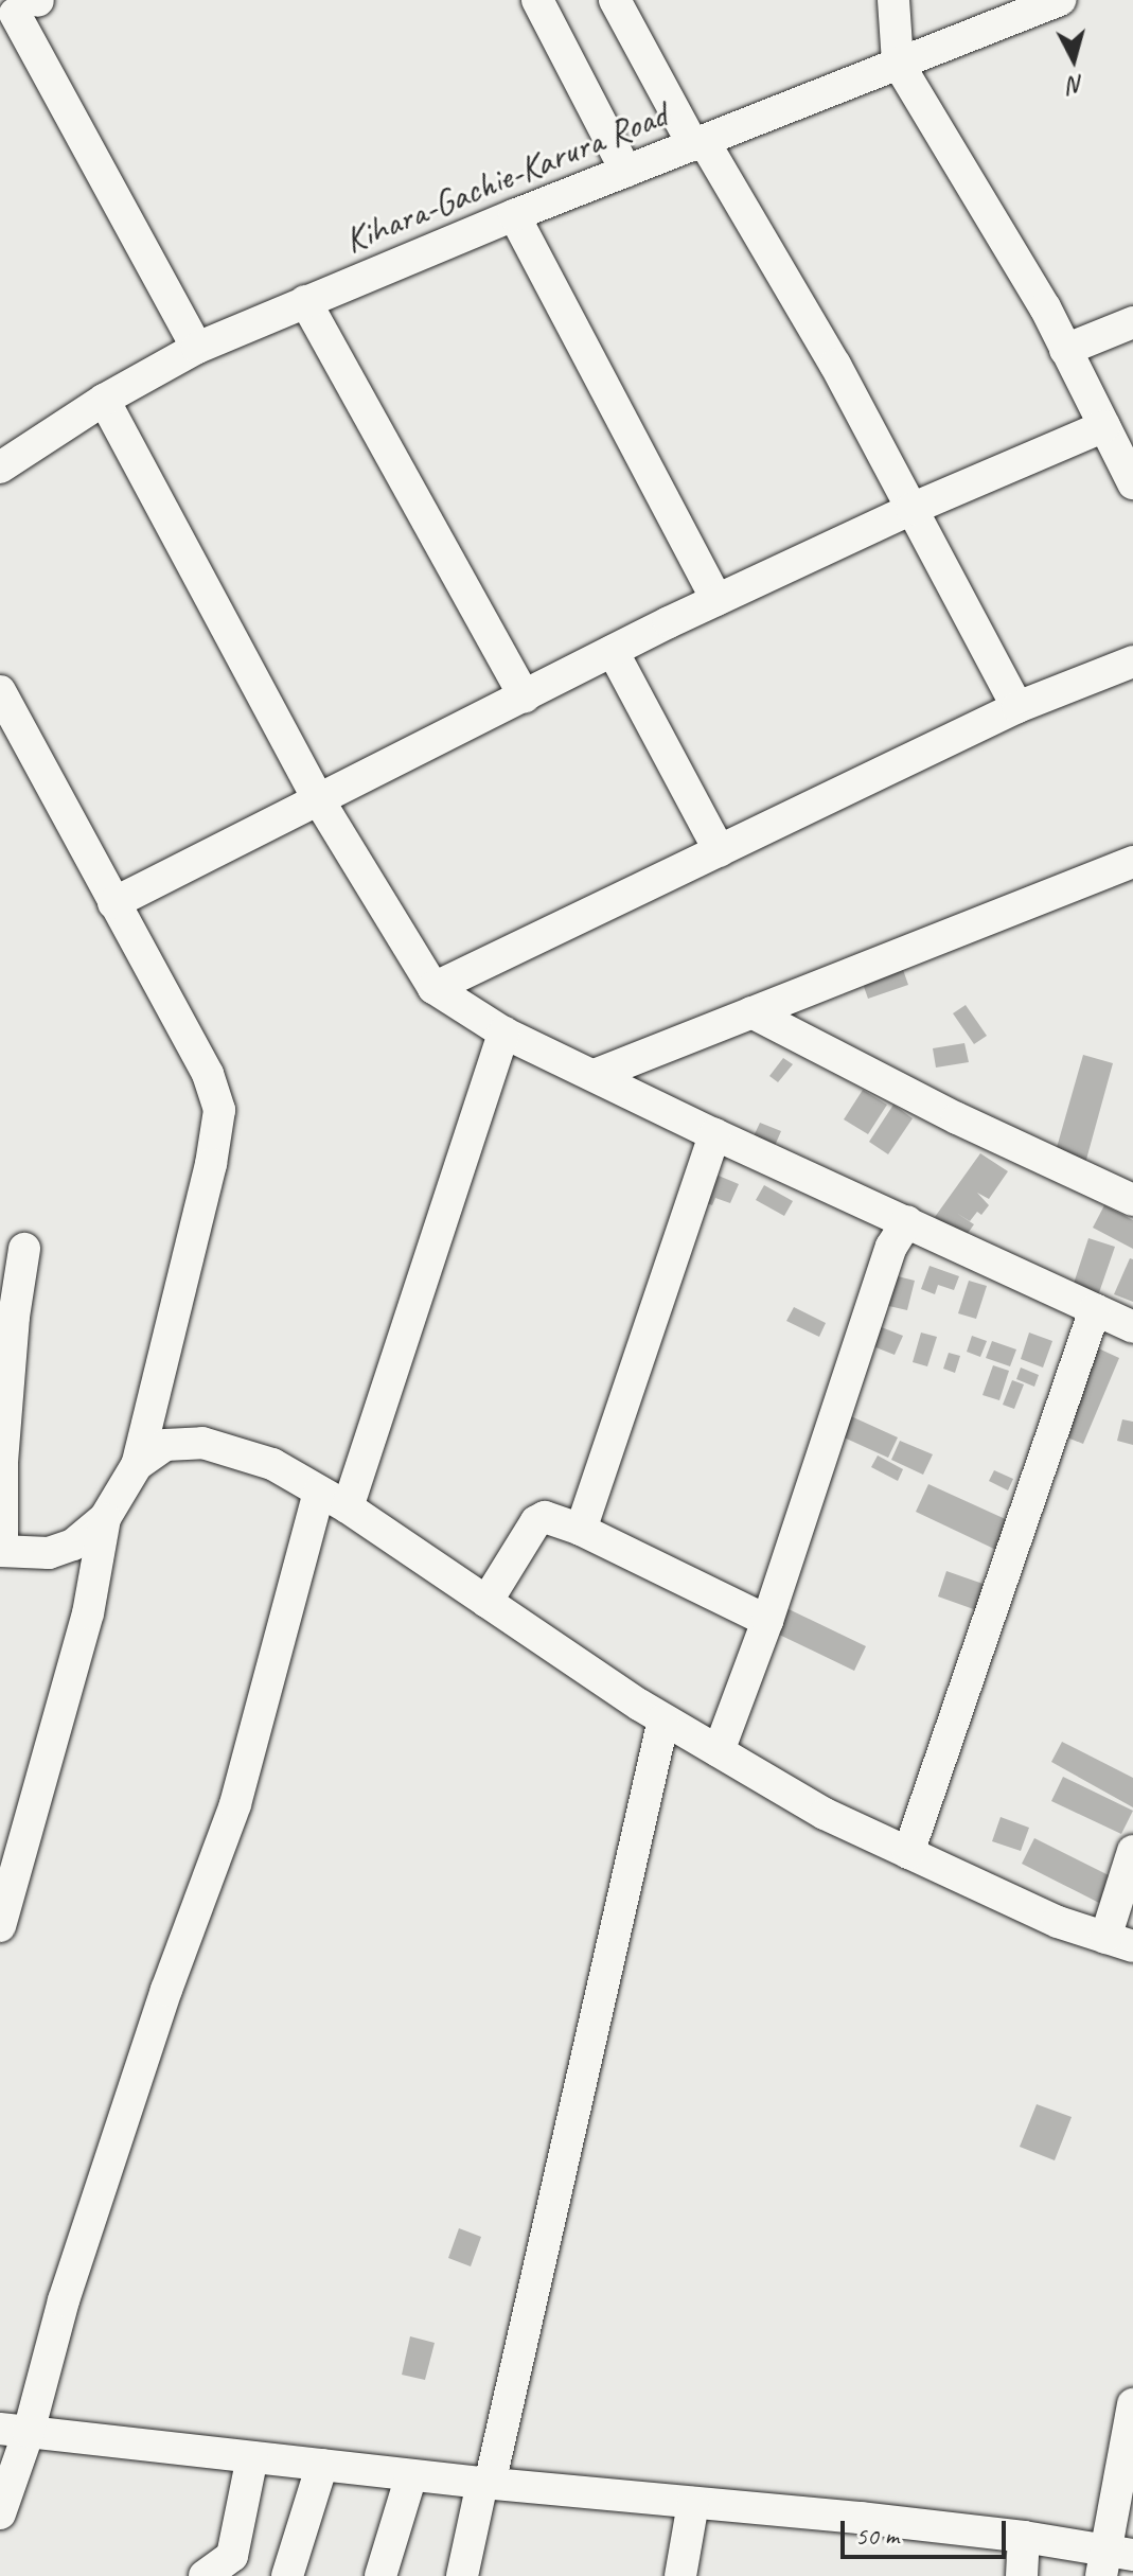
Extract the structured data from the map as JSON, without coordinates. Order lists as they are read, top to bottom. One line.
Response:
{"streets":{"street":["Kihara-Gachie-Karura Road"]},"scale_bar":"50 m","north":"bottom"}
